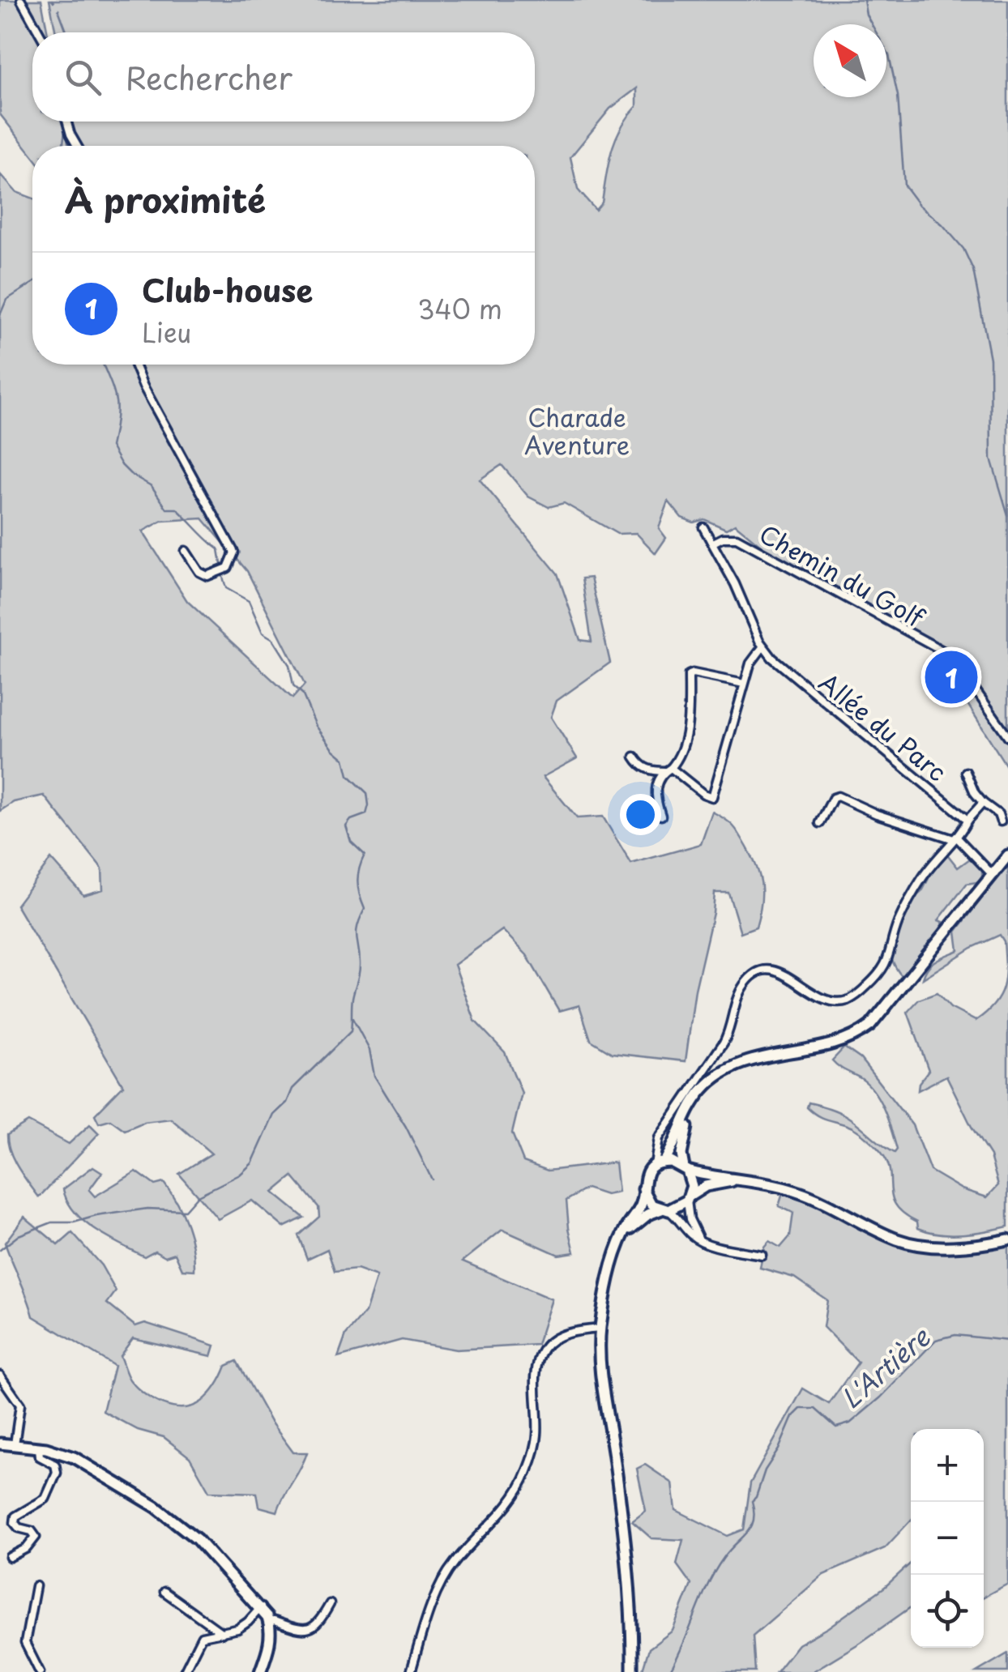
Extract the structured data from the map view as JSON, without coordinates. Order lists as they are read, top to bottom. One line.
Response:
{"streets":{"street":["Chemin du Golf","Allée du Parc"]},"water":["L'Artière"],"parks":["Charade Aventure"],"north":"top left","page":{"search":"Rechercher","heading":"À proximité","list":[{"mark":"1","name":"Club-house","note":"Lieu","value":"340 m"}],"pins":"1","map_buttons":["+","−"]}}
